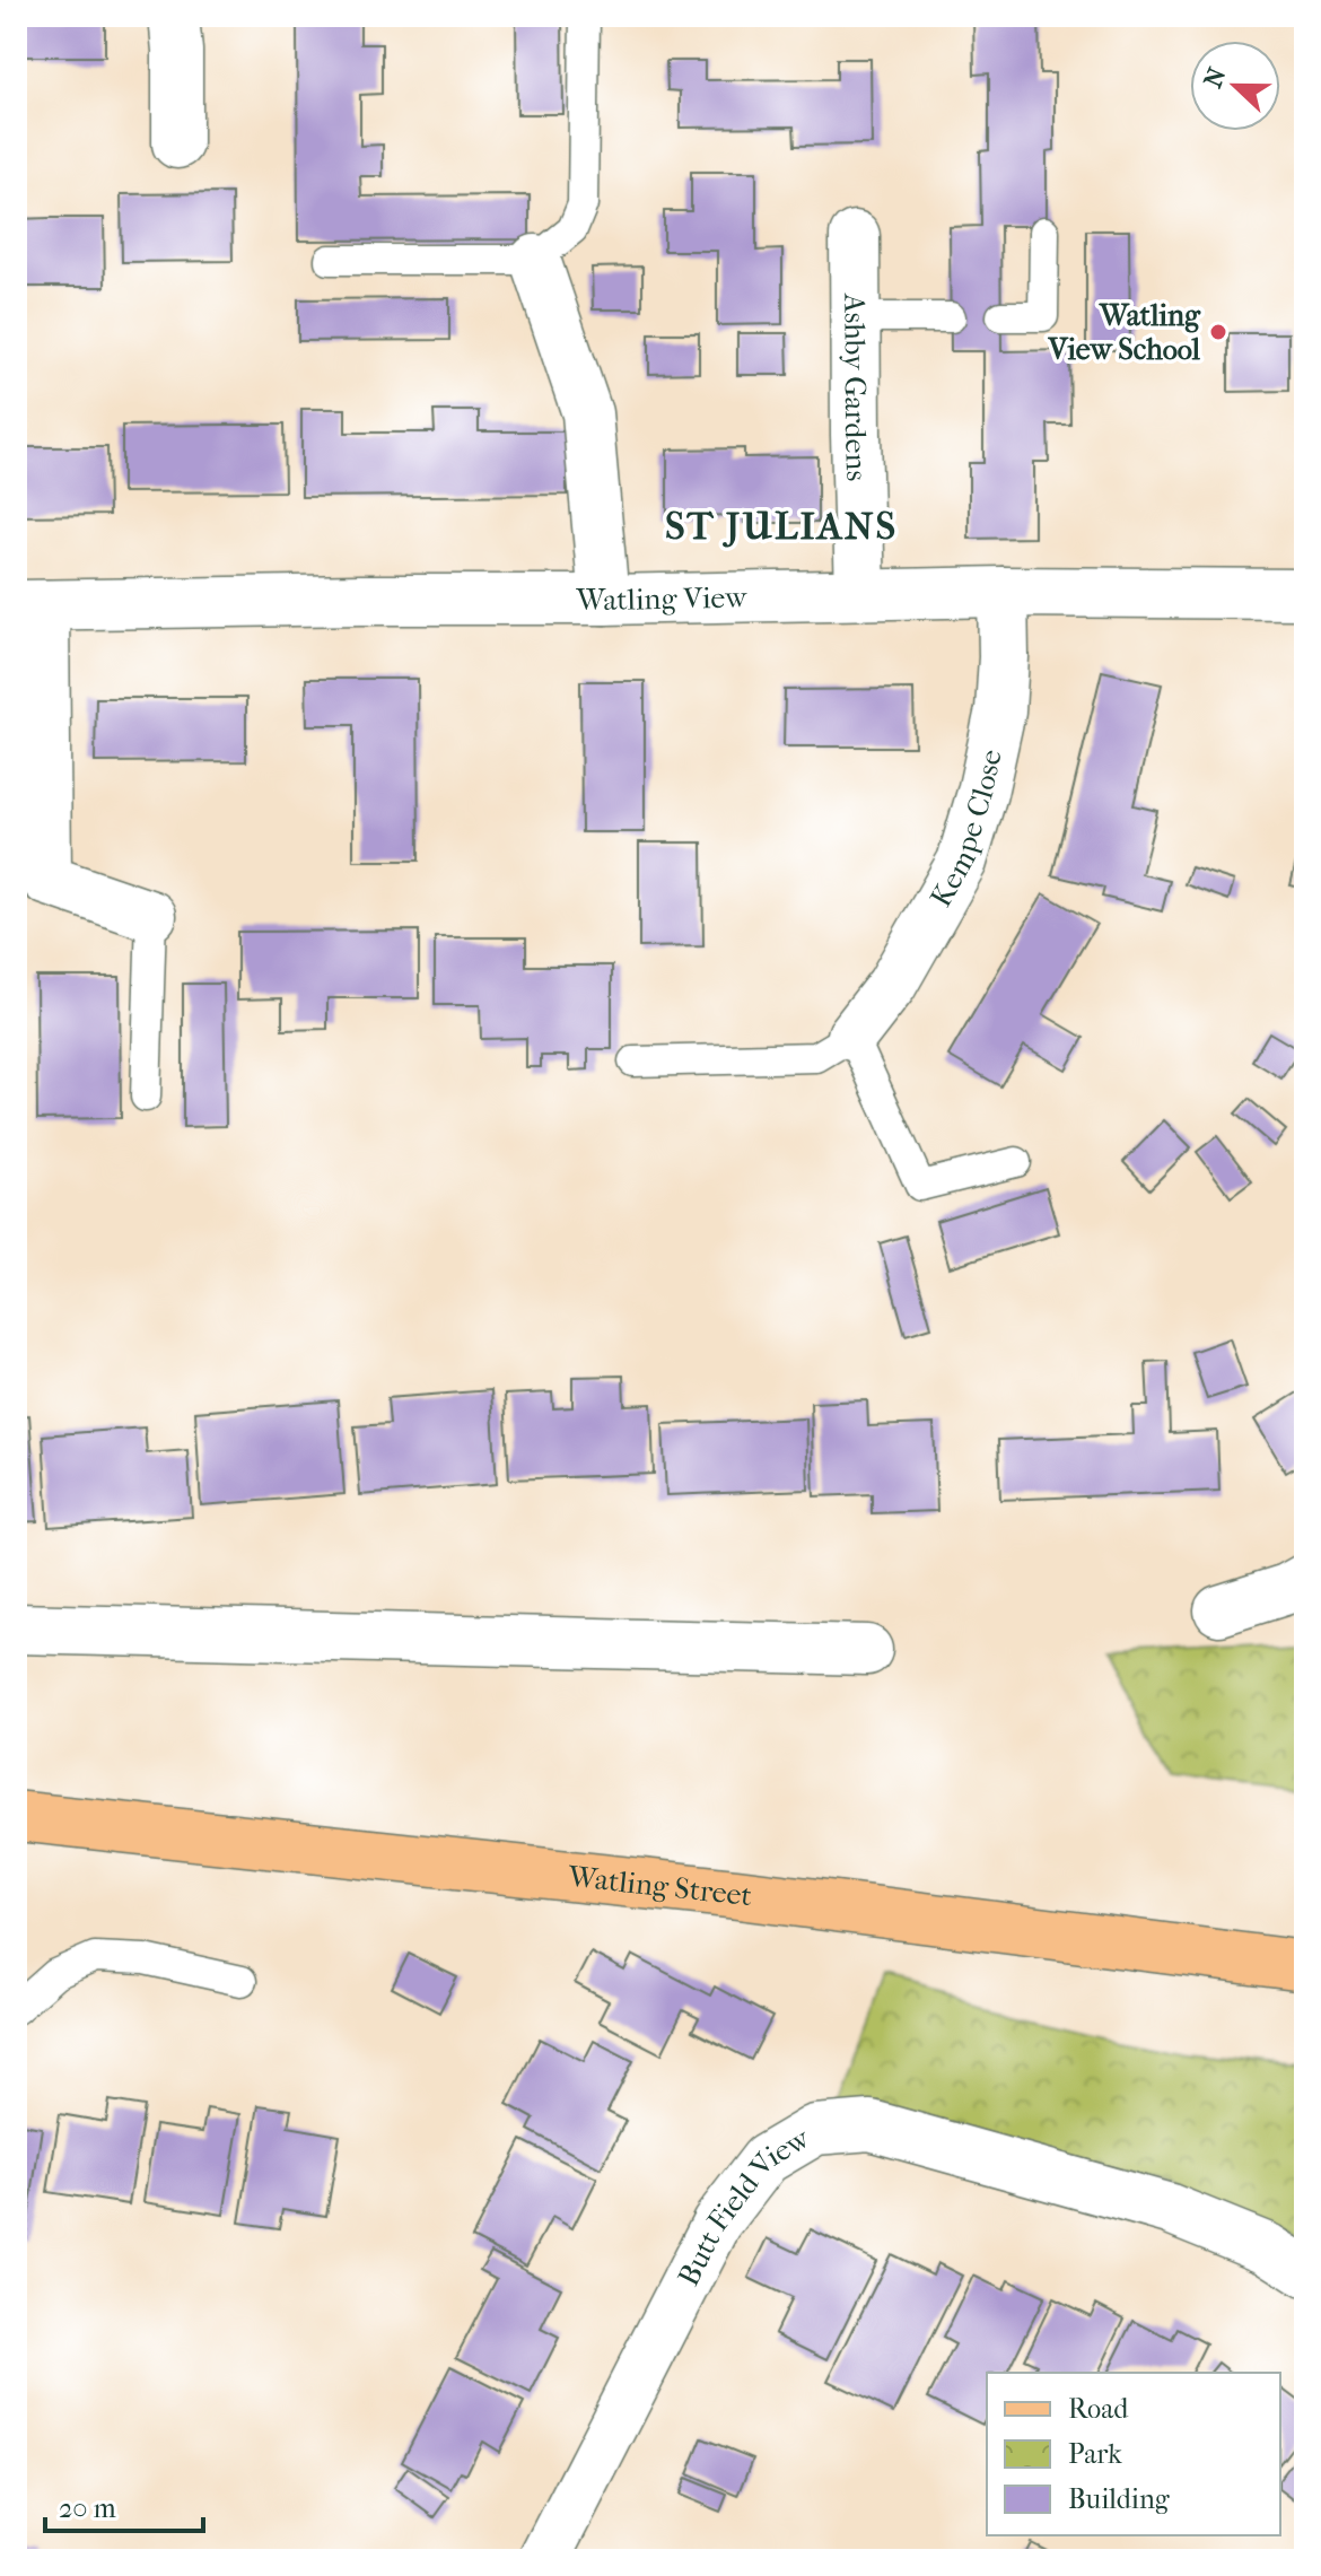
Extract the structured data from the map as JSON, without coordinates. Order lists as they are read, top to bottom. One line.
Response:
{"streets":{"main road":["Watling Street"],"street":["Ashby Gardens","Watling View","Kempe Close","Butt Field View"]},"crossings":[["Ashby Gardens","Watling View"],["Watling View","Kempe Close"]],"districts":["ST JULIANS"],"places":["Watling View School"],"legend":["Road","Park","Building"],"scale_bar":"20 m","north":"left"}
